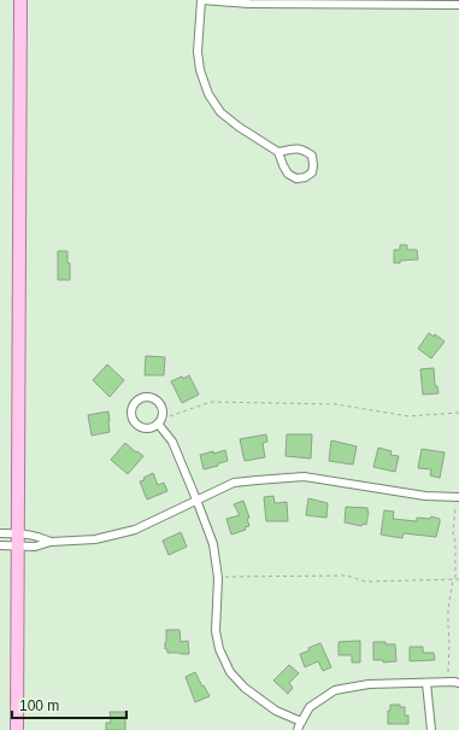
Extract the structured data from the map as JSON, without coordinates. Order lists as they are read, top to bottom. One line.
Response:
{"scale_bar":"100 m"}
